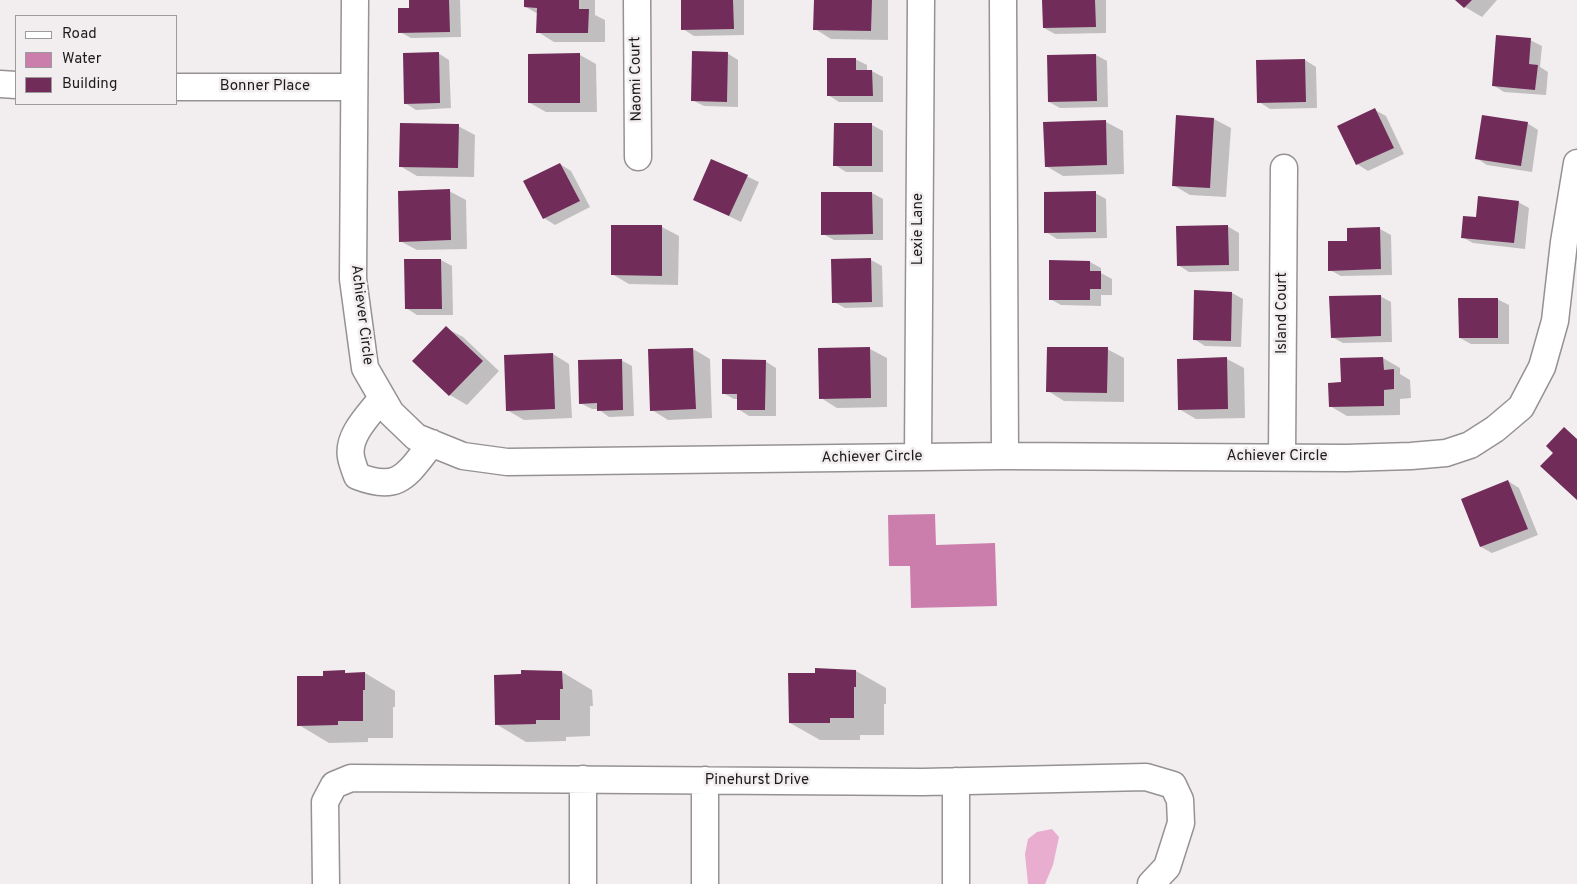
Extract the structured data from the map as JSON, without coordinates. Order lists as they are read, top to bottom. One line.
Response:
{"streets":{"street":["Naomi Court","Bonner Place","Lexie Lane","Island Court","Achiever Circle","Pinehurst Drive"]},"crossings":[["Bonner Place","Achiever Circle"],["Lexie Lane","Achiever Circle"],["Island Court","Achiever Circle"]],"legend":["Road","Water","Building"]}
